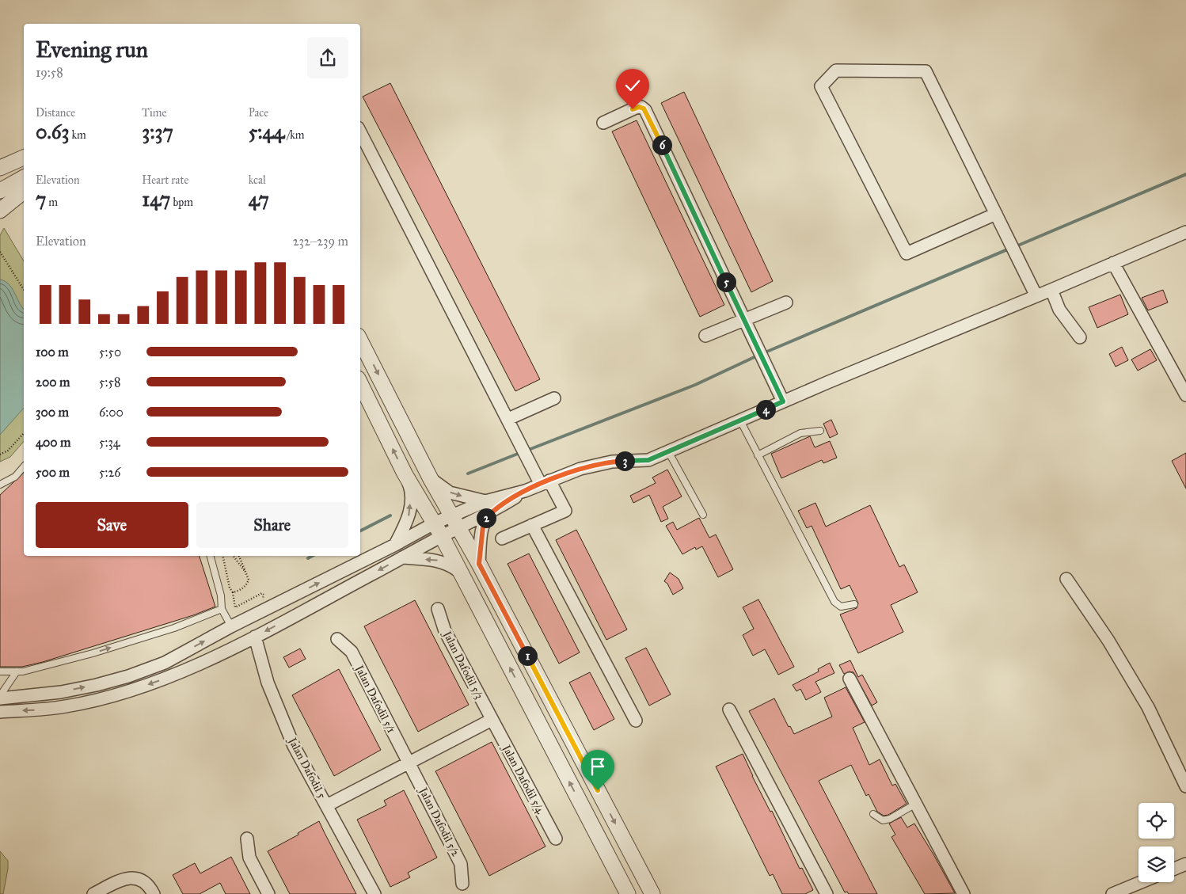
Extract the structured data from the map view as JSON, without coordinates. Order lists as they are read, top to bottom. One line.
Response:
{"streets":{"street":["Jalan Dafodil 5/3","Jalan Dafodil 5/1","Jalan Dafodil 5","Jalan Dafodil 5/4","Jalan Dafodil 5/2"]},"crossings":[["Jalan Dafodil 5/3","Jalan Dafodil 5/4"],["Jalan Dafodil 5/1","Jalan Dafodil 5/2"]],"page":{"heading":["Evening run","19:58"],"stats":[["Distance","0.63 km"],["Time","3:37"],["Pace","5:44 /km"],["Elevation","7 m"],["Heart rate","147 bpm"],["kcal","47"]],"pins":["6","5","4","3","2","1"],"chart":["Elevation","232–239 m"],"list":[{"name":"100 m","note":"5:50"},{"name":"200 m","note":"5:58"},{"name":"300 m","note":"6:00"},{"name":"400 m","note":"5:34"},{"name":"500 m","note":"5:26"}],"buttons":["Save","Share"]}}
